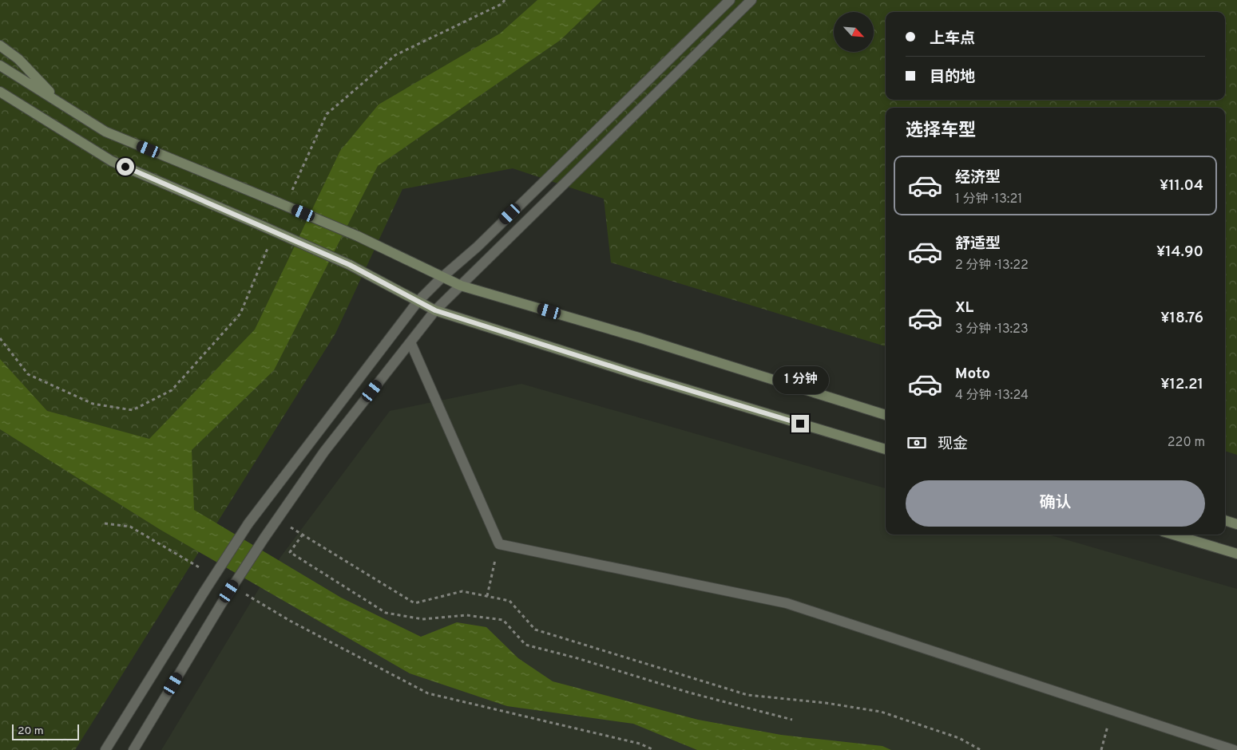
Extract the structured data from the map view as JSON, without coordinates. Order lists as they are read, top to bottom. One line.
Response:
{"scale_bar":"20 m","north":"bottom right","page":{"banner":["上车点","目的地"],"heading":"选择车型","list":[{"name":"经济型","note":"1 分钟 · 13:21","value":"¥11.04"},{"name":"舒适型","note":"2 分钟 · 13:22","value":"¥14.90"},{"name":"XL","note":"3 分钟 · 13:23","value":"¥18.76"},{"name":"Moto","note":"4 分钟 · 13:24","value":"¥12.21"}],"bubble":"1 分钟","pay":["现金","220 m"],"buttons":"确认","scale":"20 m"}}
